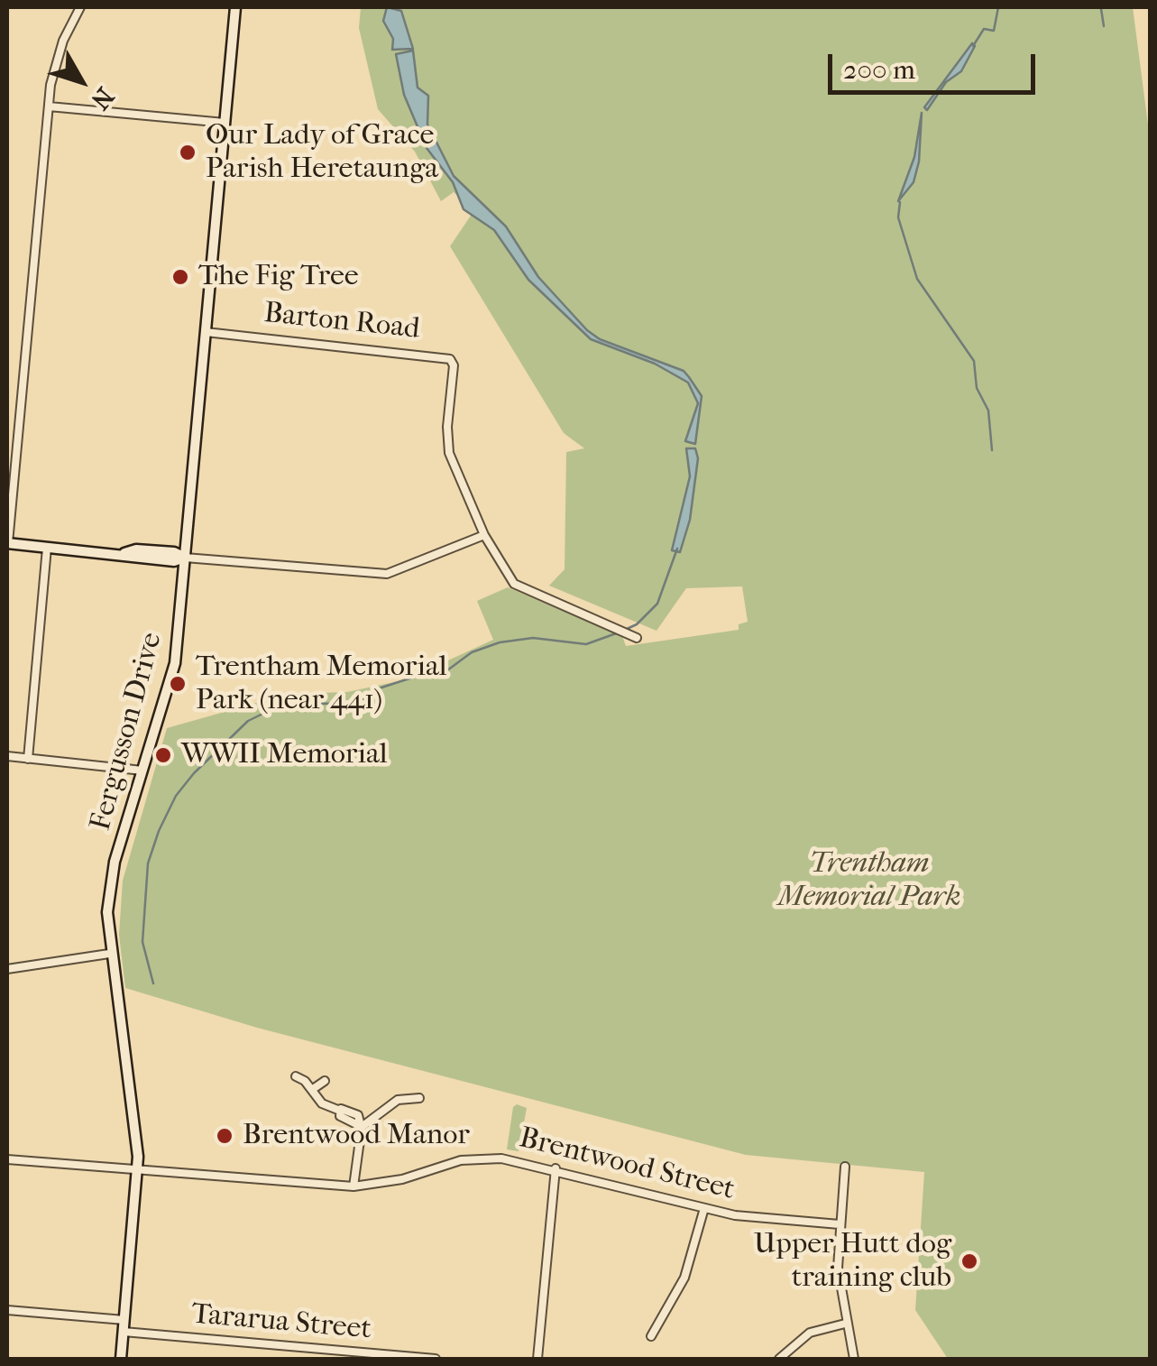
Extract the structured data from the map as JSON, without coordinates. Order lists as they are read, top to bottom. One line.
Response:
{"streets":{"main road":["Fergusson Drive"],"street":["Barton Road","Brentwood Street","Tararua Street"]},"crossings":[["Barton Road","Fergusson Drive"],["Fergusson Drive","Brentwood Street"],["Fergusson Drive","Tararua Street"]],"parks":["Trentham Memorial Park"],"places":["Our Lady of Grace Parish Heretaunga","The Fig Tree","Trentham Memorial Park (near 441)","WWII Memorial","Brentwood Manor","Upper Hutt dog training club"],"scale_bar":"200 m","north":"bottom right"}
